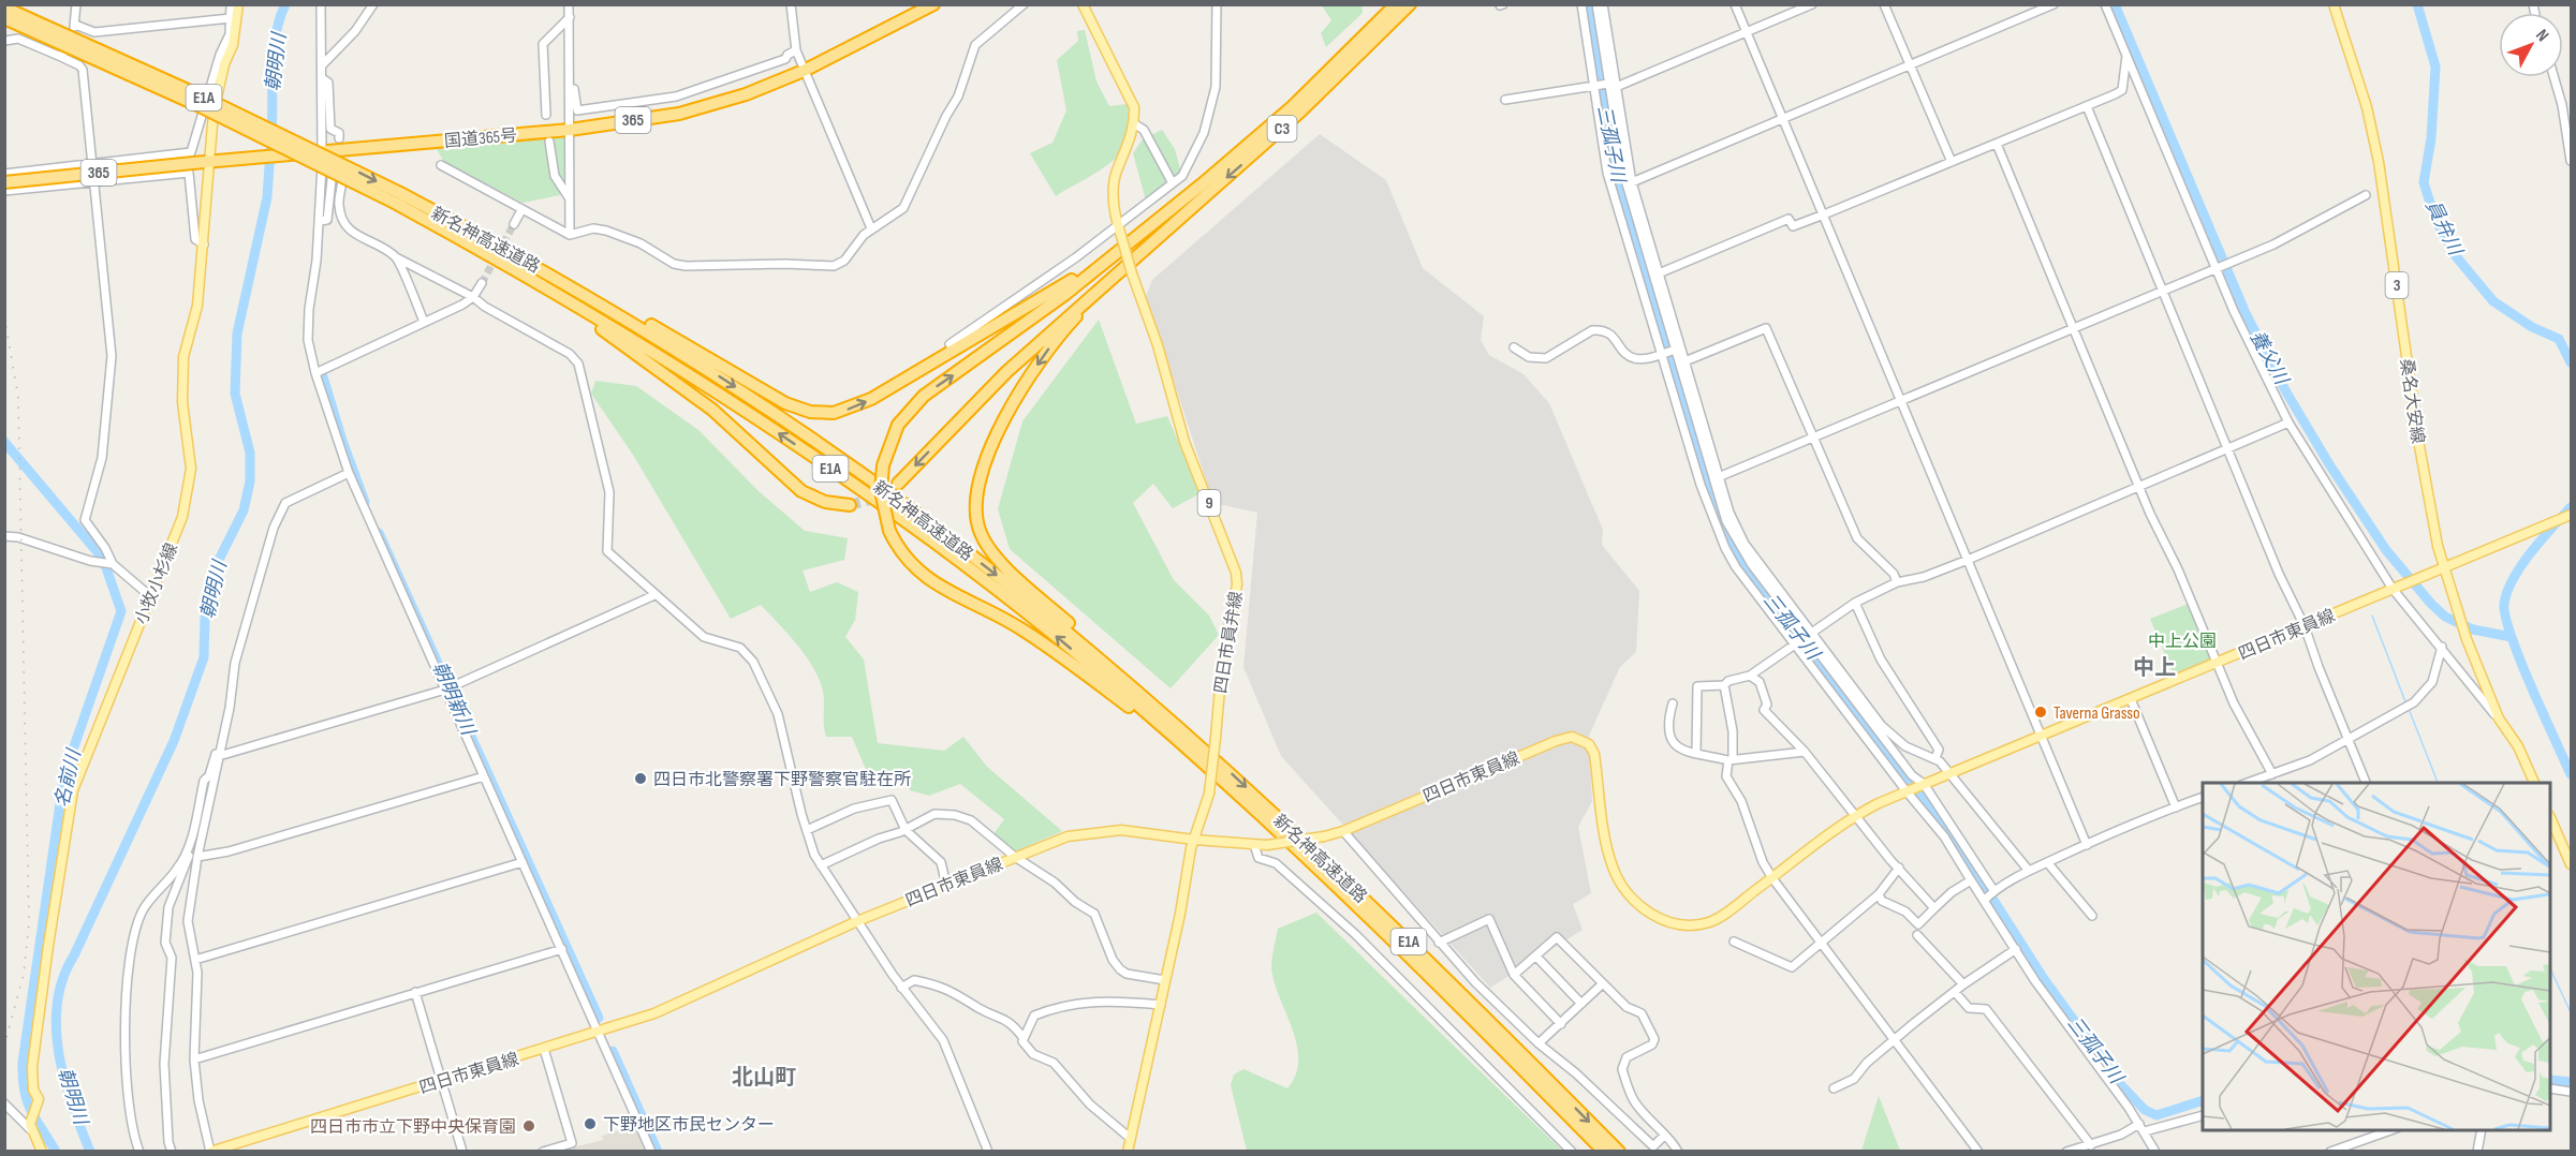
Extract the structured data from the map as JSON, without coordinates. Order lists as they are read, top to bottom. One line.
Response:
{"streets":{"highway":["E1A","365","C3","国道365号","新名神高速道路"],"main road":["3","桑名大安線","9","小牧小杉線","四日市東員線","四日市員弁線"]},"crossings":[["国道365号","小牧小杉線"],["桑名大安線","四日市東員線"],["四日市東員線","四日市員弁線"]],"districts":["中上","北山町"],"water":["朝明川","三孤子川","員弁川","養父川","朝明新川","名前川"],"parks":["中上公園"],"places":["Taverna Grasso","四日市北警察署下野警察官駐在所","下野地区市民センター","四日市市立下野中央保育園"],"north":"top right"}
